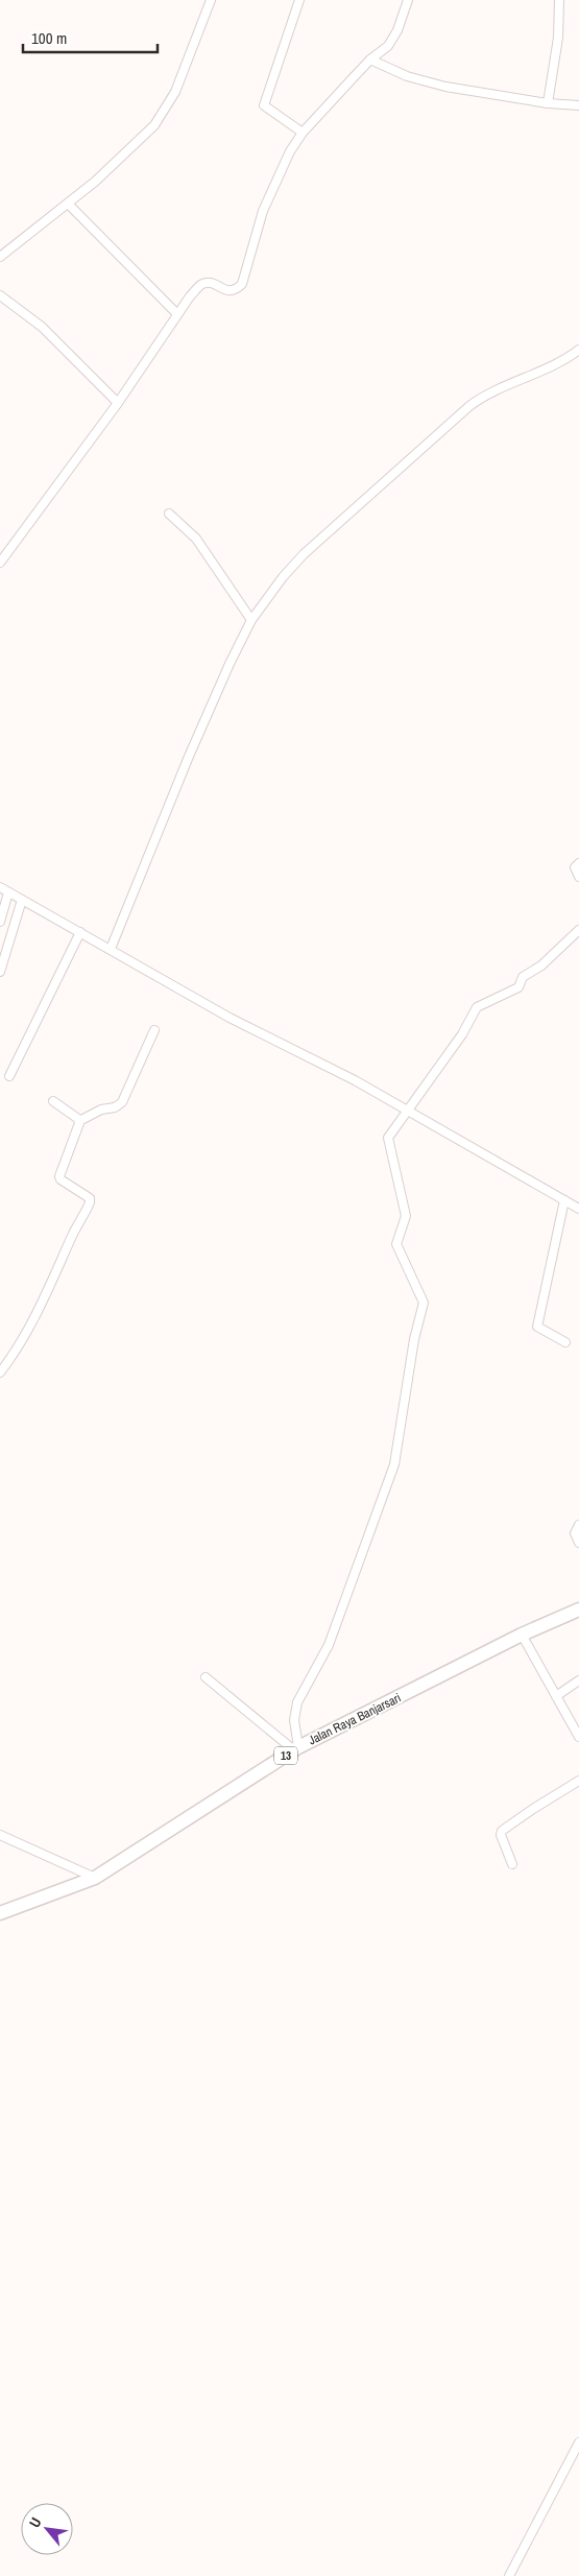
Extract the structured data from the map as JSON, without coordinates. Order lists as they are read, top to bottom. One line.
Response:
{"streets":{"highway":["Jalan Raya Banjarsari","13"]},"scale_bar":"100 m","north":"top left"}
